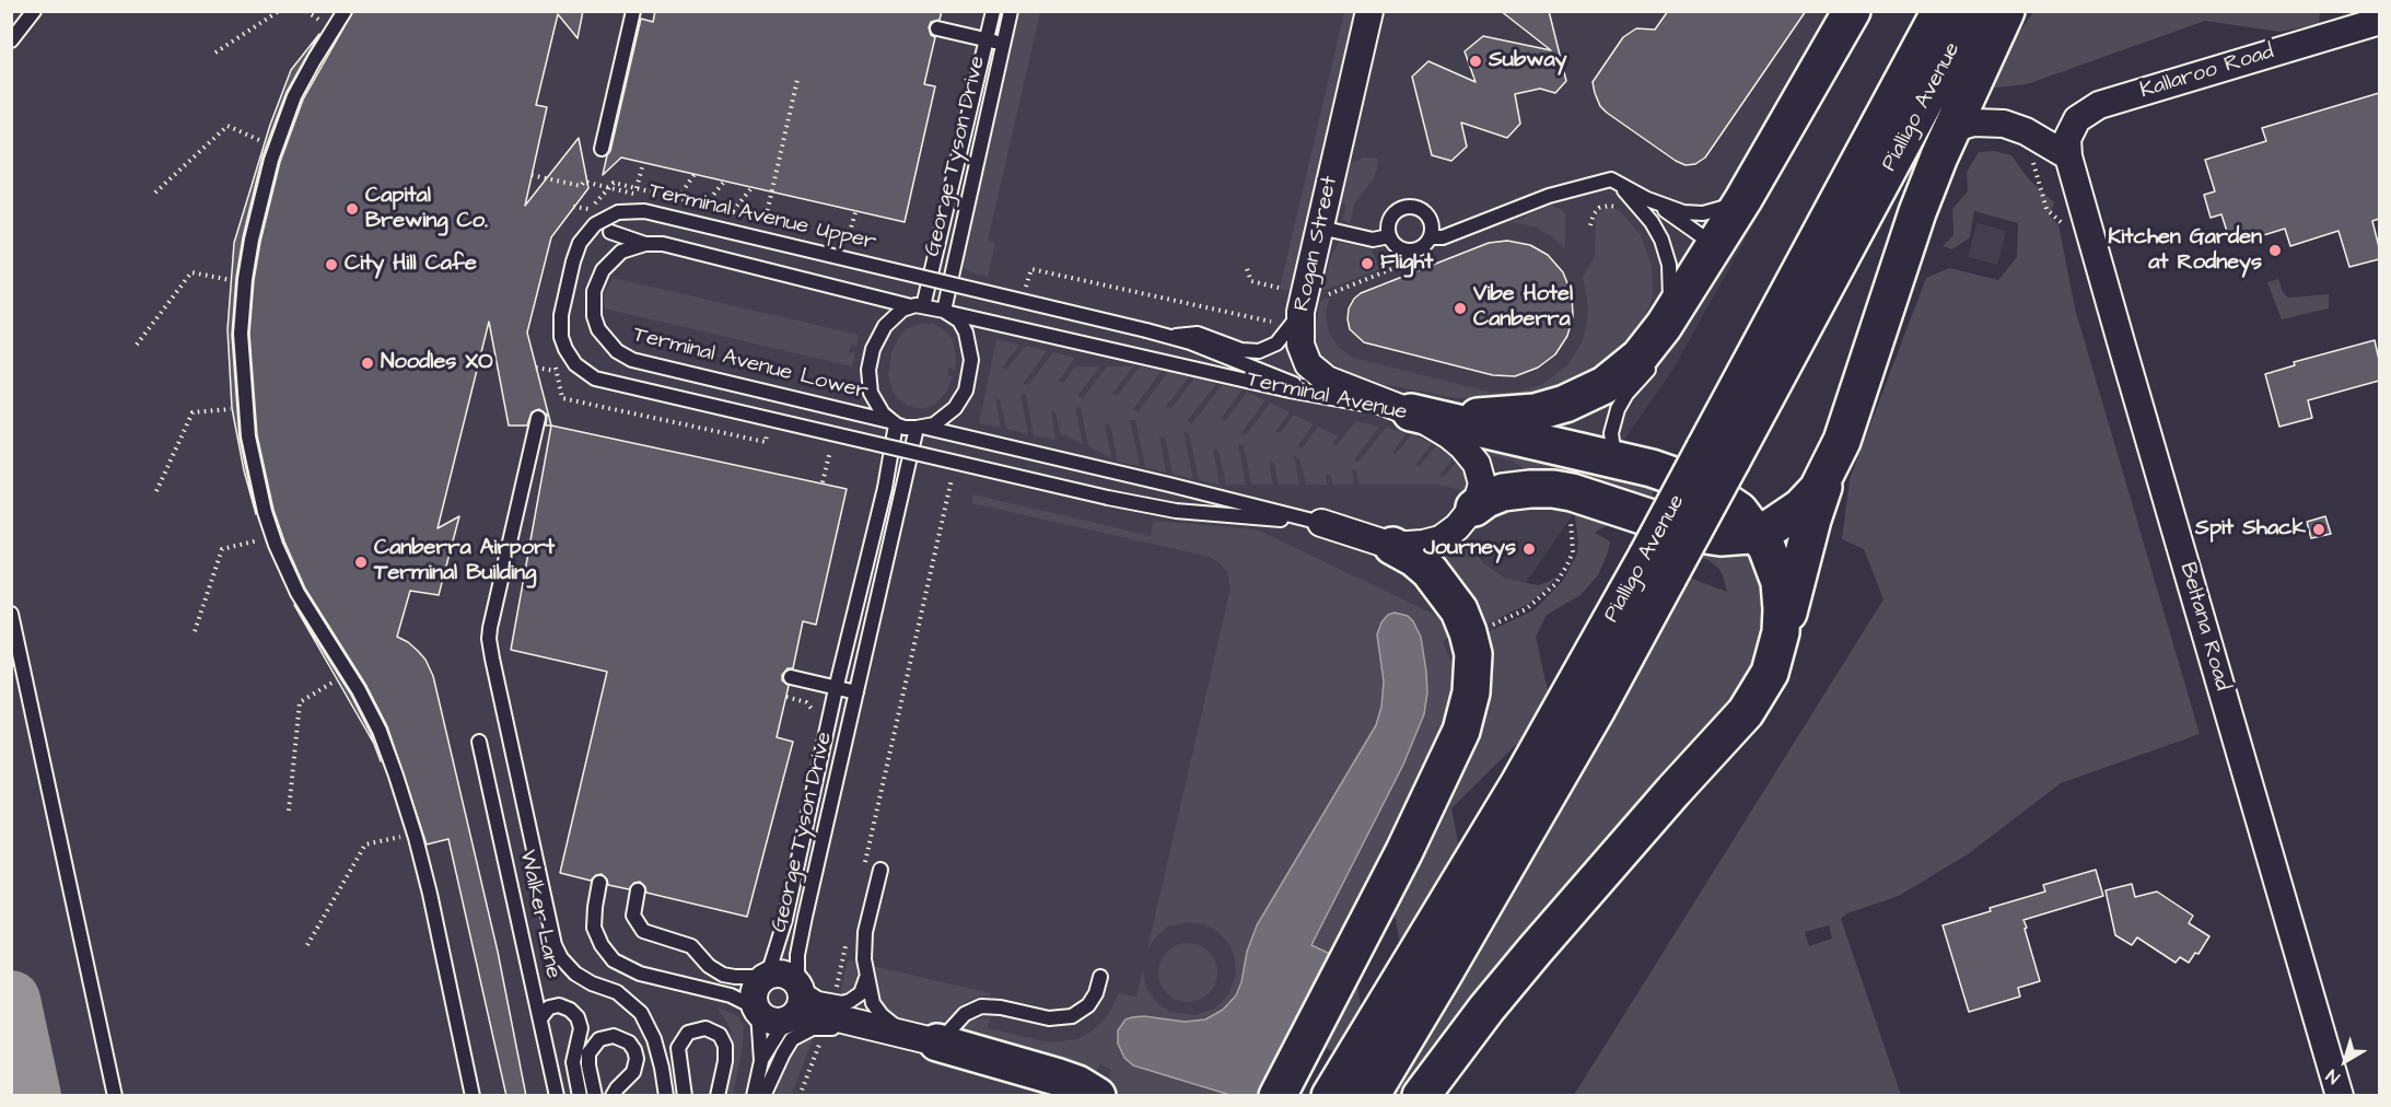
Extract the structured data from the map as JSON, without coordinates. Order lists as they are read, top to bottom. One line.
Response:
{"streets":{"main road":["Pialligo Avenue"],"street":["Kallaroo Road","Rogan Street","Terminal Avenue","Beltana Road"],"lane":["George Tyson Drive","Terminal Avenue Upper","Terminal Avenue Lower","Walker Lane"]},"crossings":[["Kallaroo Road","Beltana Road"],["George Tyson Drive","Terminal Avenue Lower"],["George Tyson Drive","Terminal Avenue"],["Terminal Avenue Upper","Terminal Avenue"],["Rogan Street","Terminal Avenue"],["Terminal Avenue Lower","Terminal Avenue"]],"places":["Subway","Capital Brewing Co.","Kitchen Garden at Rodneys","Flight","City Hill Cafe","Vibe Hotel Canberra","Noodles XO","Spit Shack","Journeys","Canberra Airport Terminal Building"],"north":"bottom left"}
